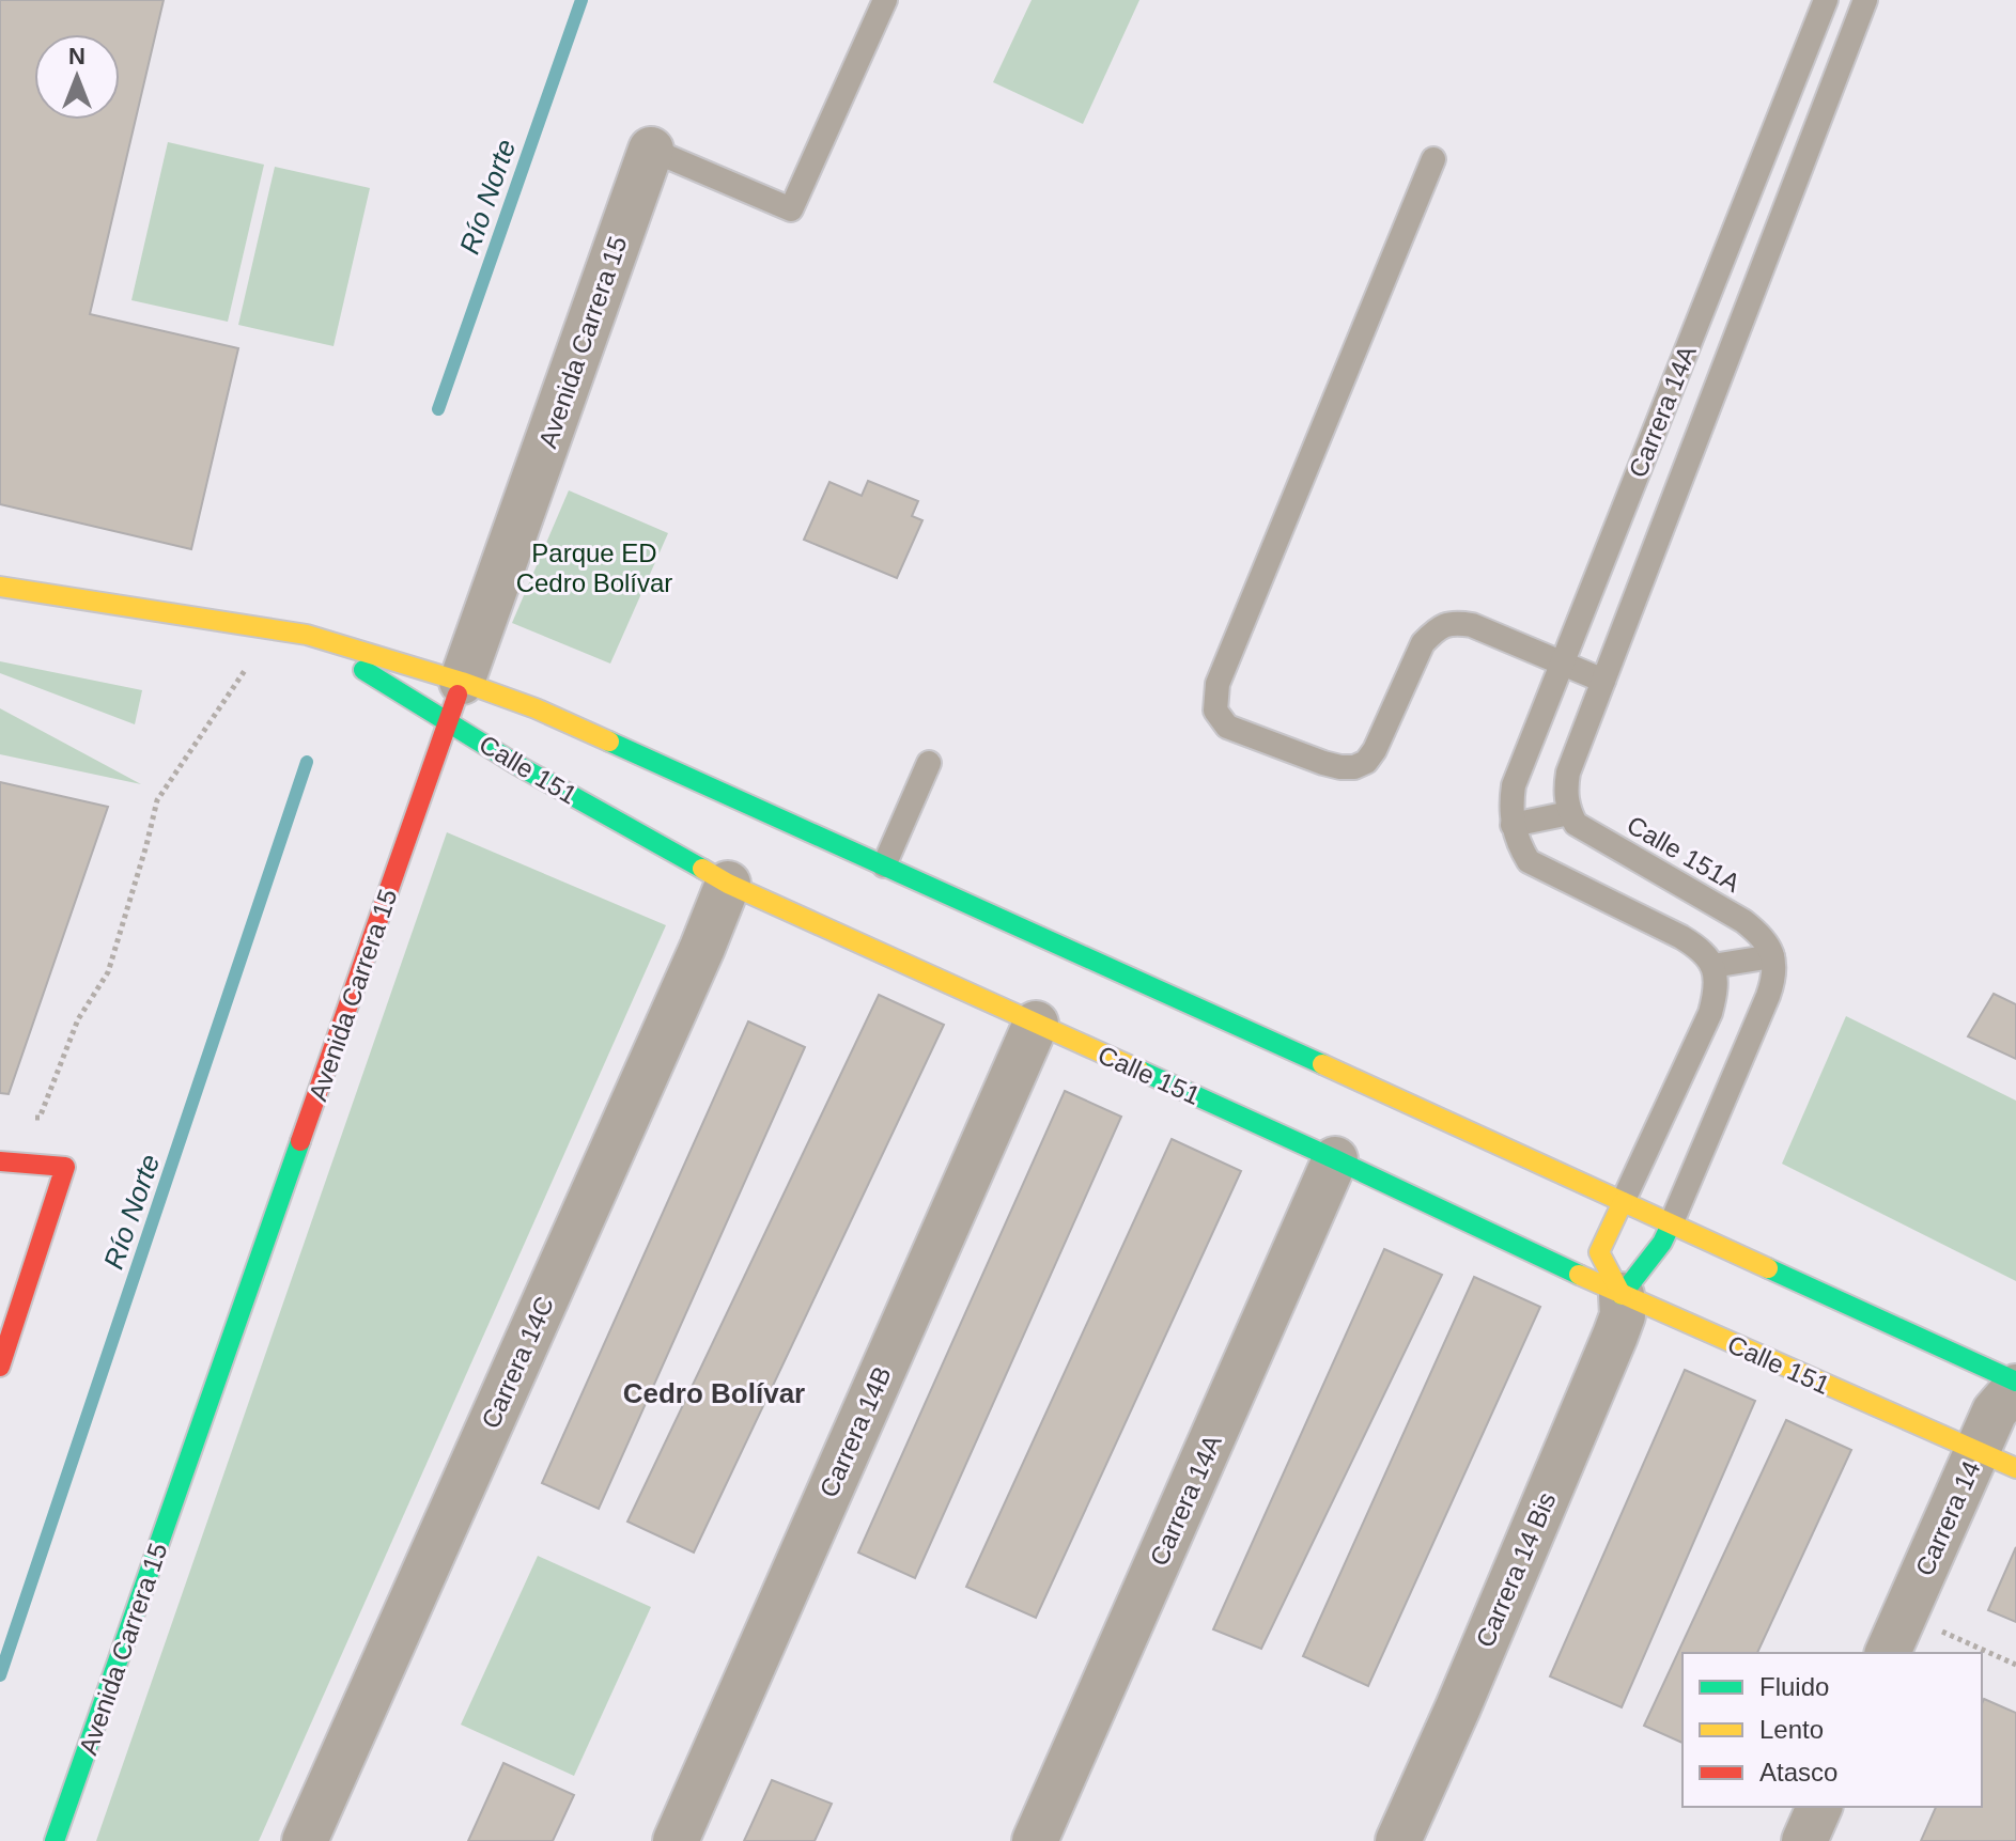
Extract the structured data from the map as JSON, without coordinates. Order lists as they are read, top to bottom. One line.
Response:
{"streets":{"street":["Avenida Carrera 15","Carrera 14A","Calle 151","Carrera 14C","Carrera 14B","Carrera 14","Carrera 14 Bis"],"lane":["Calle 151A"]},"crossings":[["Avenida Carrera 15","Calle 151"],["Carrera 14A","Calle 151"],["Carrera 14A","Calle 151A"],["Calle 151","Carrera 14C"],["Calle 151","Carrera 14B"],["Calle 151","Carrera 14"],["Calle 151","Carrera 14 Bis"]],"districts":["Cedro Bolívar"],"water":["Río Norte"],"parks":["Parque ED Cedro Bolívar"],"legend":["Fluido","Lento","Atasco"],"north":"top"}
